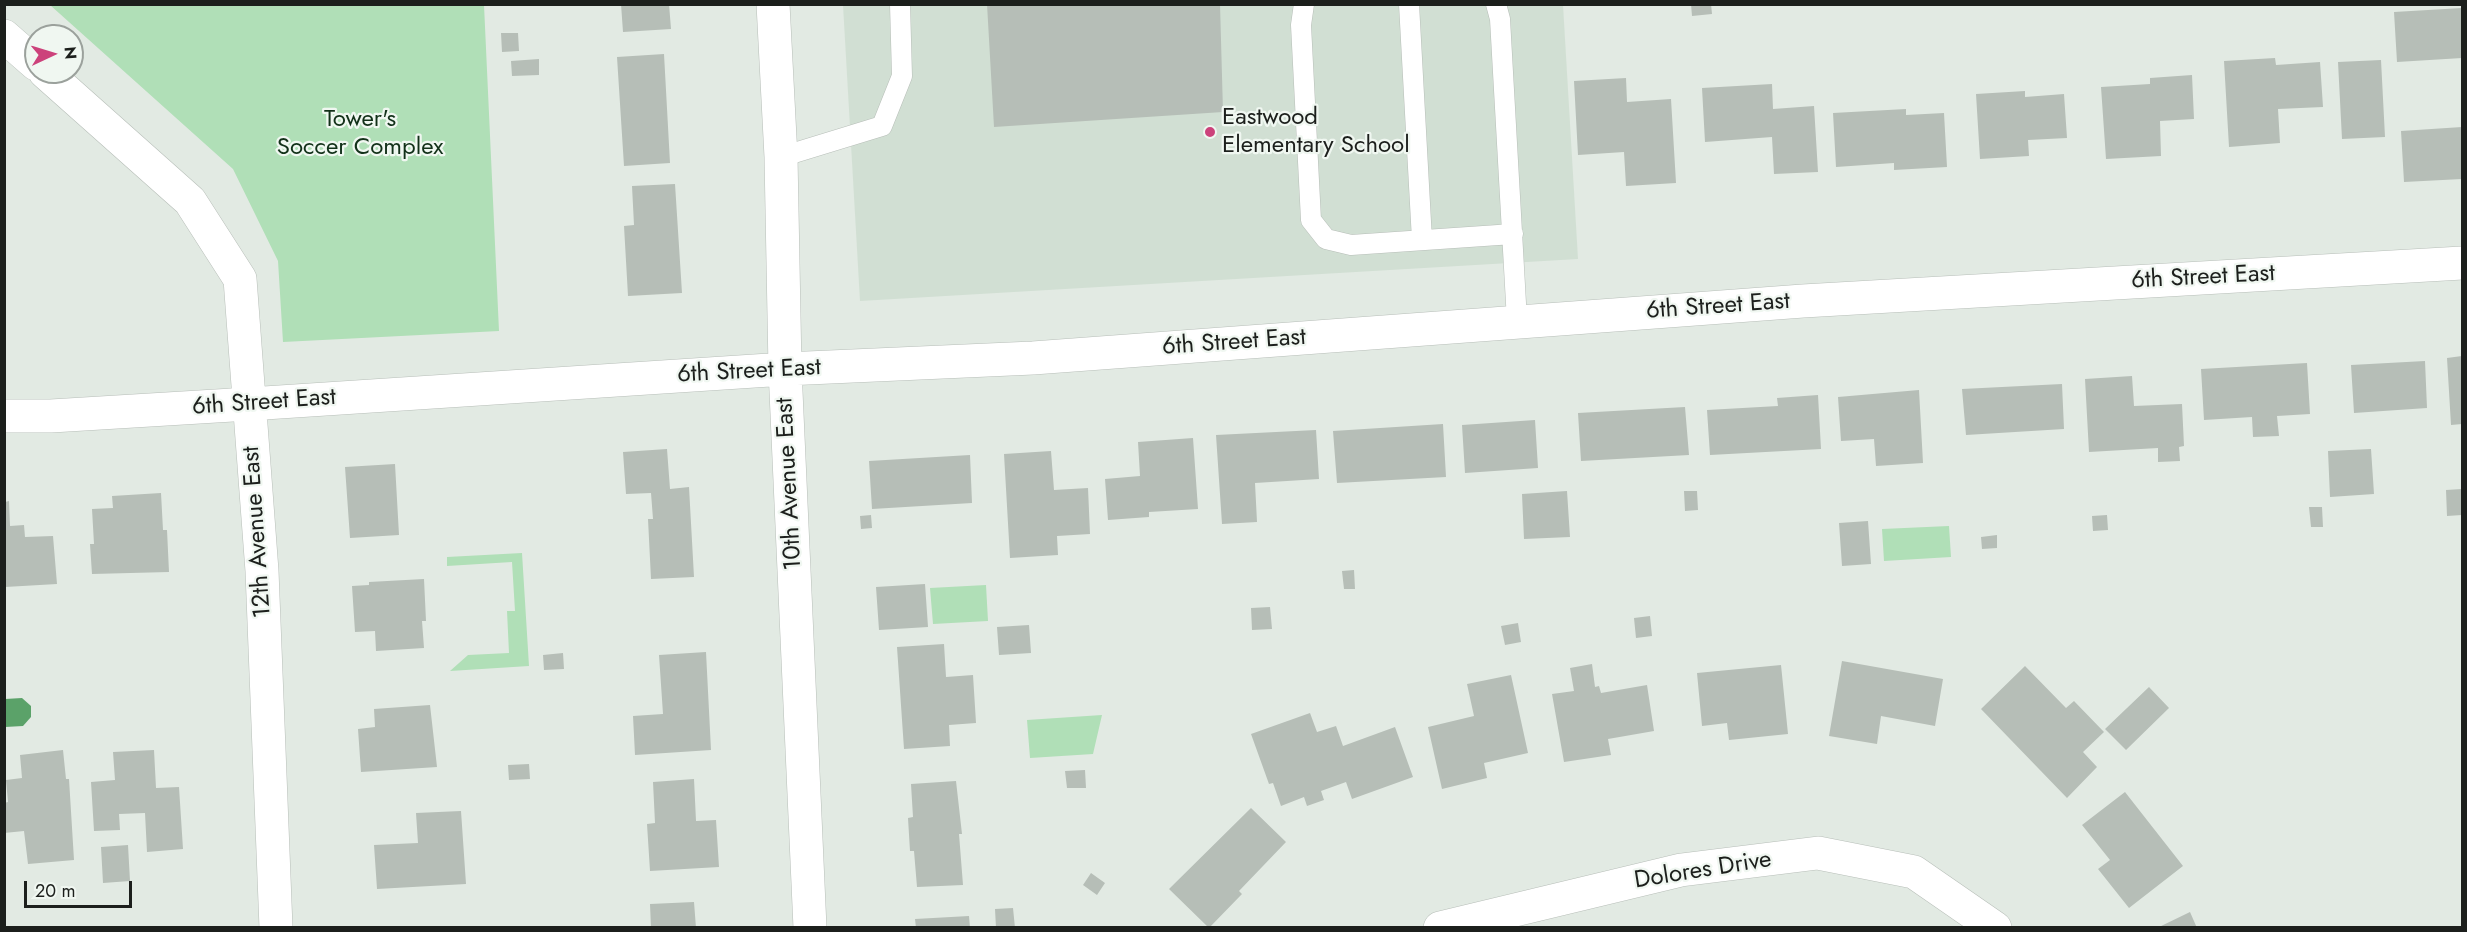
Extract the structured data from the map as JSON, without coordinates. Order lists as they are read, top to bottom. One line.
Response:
{"streets":{"street":["6th Street East","10th Avenue East","12th Avenue East","Dolores Drive"]},"crossings":[["6th Street East","10th Avenue East"],["6th Street East","12th Avenue East"]],"parks":["Tower's Soccer Complex"],"places":["Eastwood Elementary School"],"scale_bar":"20 m","north":"right"}
